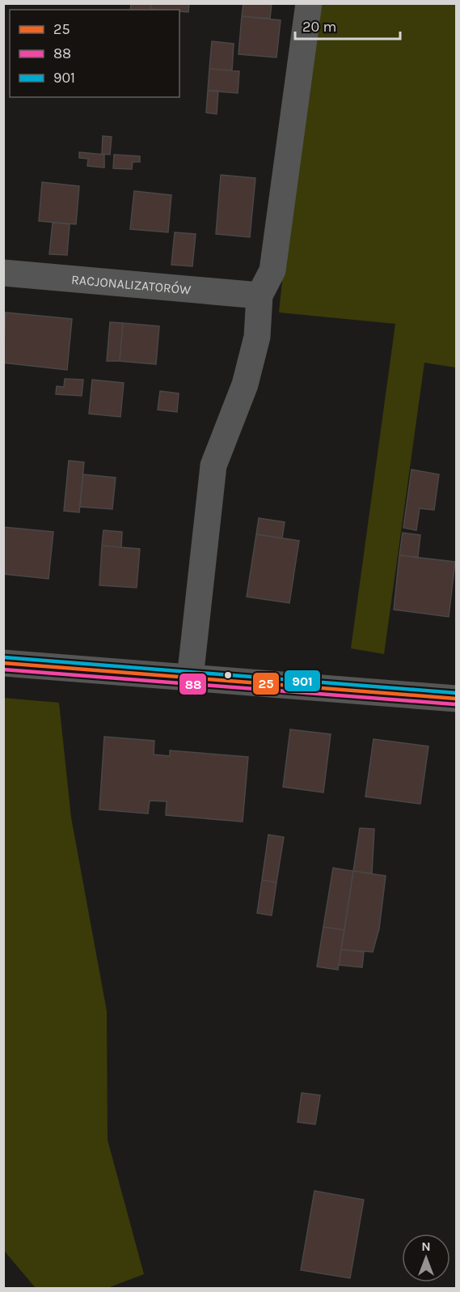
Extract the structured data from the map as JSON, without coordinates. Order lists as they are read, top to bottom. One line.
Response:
{"streets":{"street":["RACJONALIZATORÓW"]},"lines":["transit line 901","transit line 25","transit line 88"],"legend":["25","88","901"],"scale_bar":"20 m","north":"top"}
